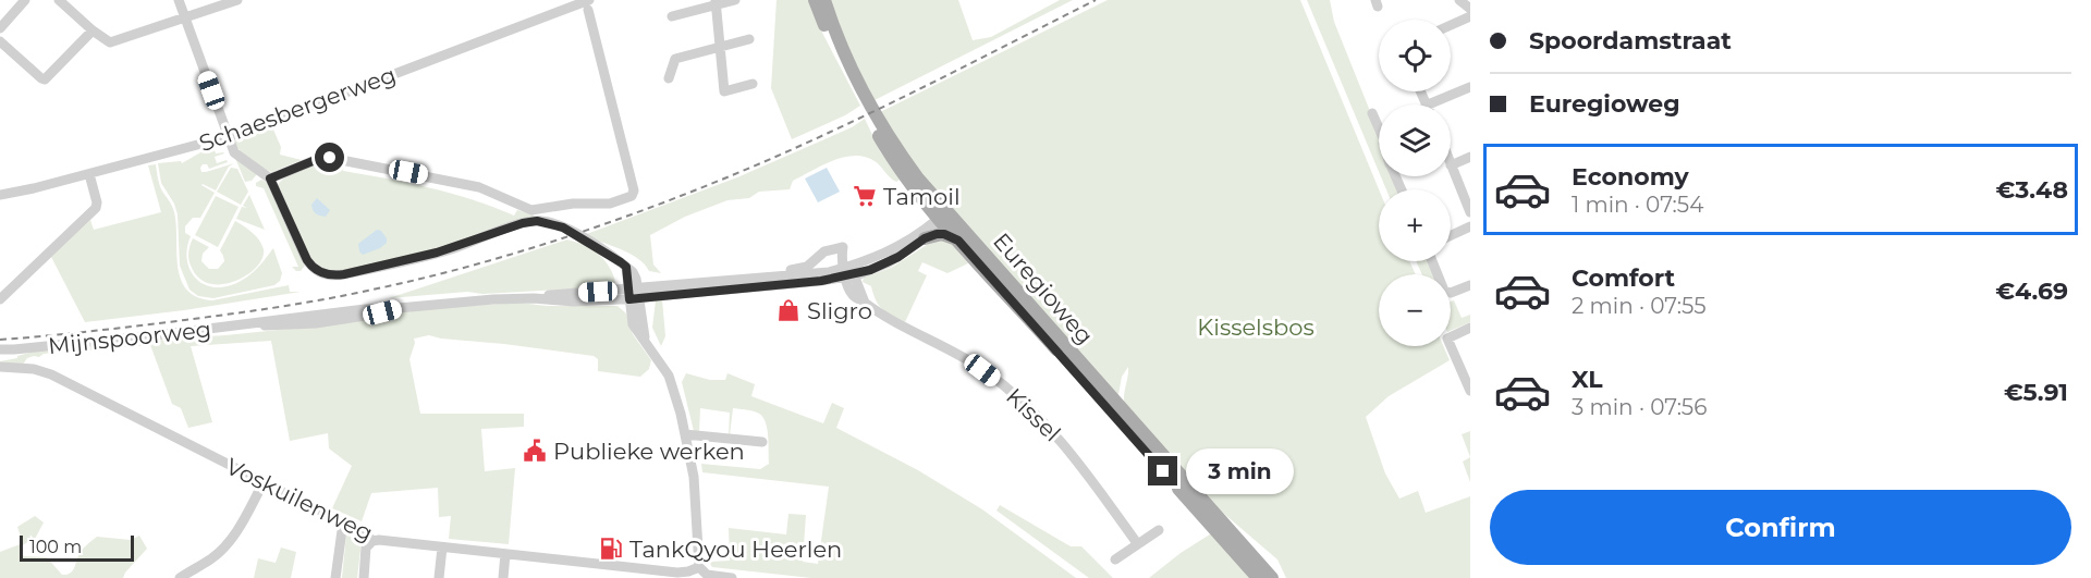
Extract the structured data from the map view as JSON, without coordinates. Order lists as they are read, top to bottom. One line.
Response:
{"streets":{"main road":["Euregioweg"],"street":["Schaesbergerweg","Mijnspoorweg","Kissel","Voskuilenweg"]},"crossings":[["Euregioweg","Mijnspoorweg"],["Mijnspoorweg","Kissel"]],"parks":["Kisselsbos"],"places":{"supermarket":["Tamoil"],"shop":["Sligro"],"public building":["Publieke werken"],"fuel station":["TankQyou Heerlen"]},"scale_bar":"100 m","page":{"banner":["Spoordamstraat","Euregioweg"],"map_buttons":["+","−"],"list":[{"name":"Economy","note":"1 min · 07:54","value":"€3.48"},{"name":"Comfort","note":"2 min · 07:55","value":"€4.69"},{"name":"XL","note":"3 min · 07:56","value":"€5.91"}],"bubble":"3 min","buttons":"Confirm","scale":"100 m"}}
